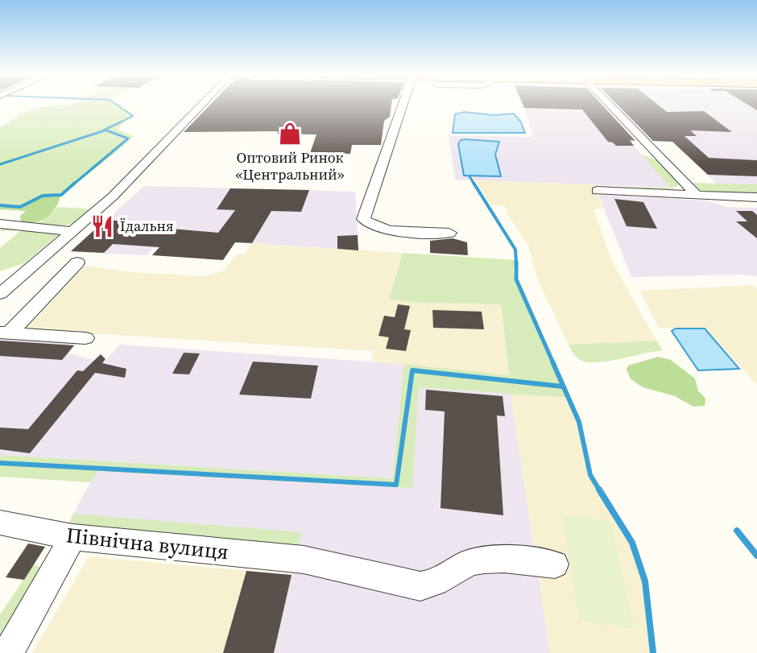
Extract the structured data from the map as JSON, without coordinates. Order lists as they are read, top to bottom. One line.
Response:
{"streets":{"street":["Північна вулиця"]},"places":{"shop":["Оптовий Ринок «Центральний»"],"restaurant":["Їдальня"]}}
